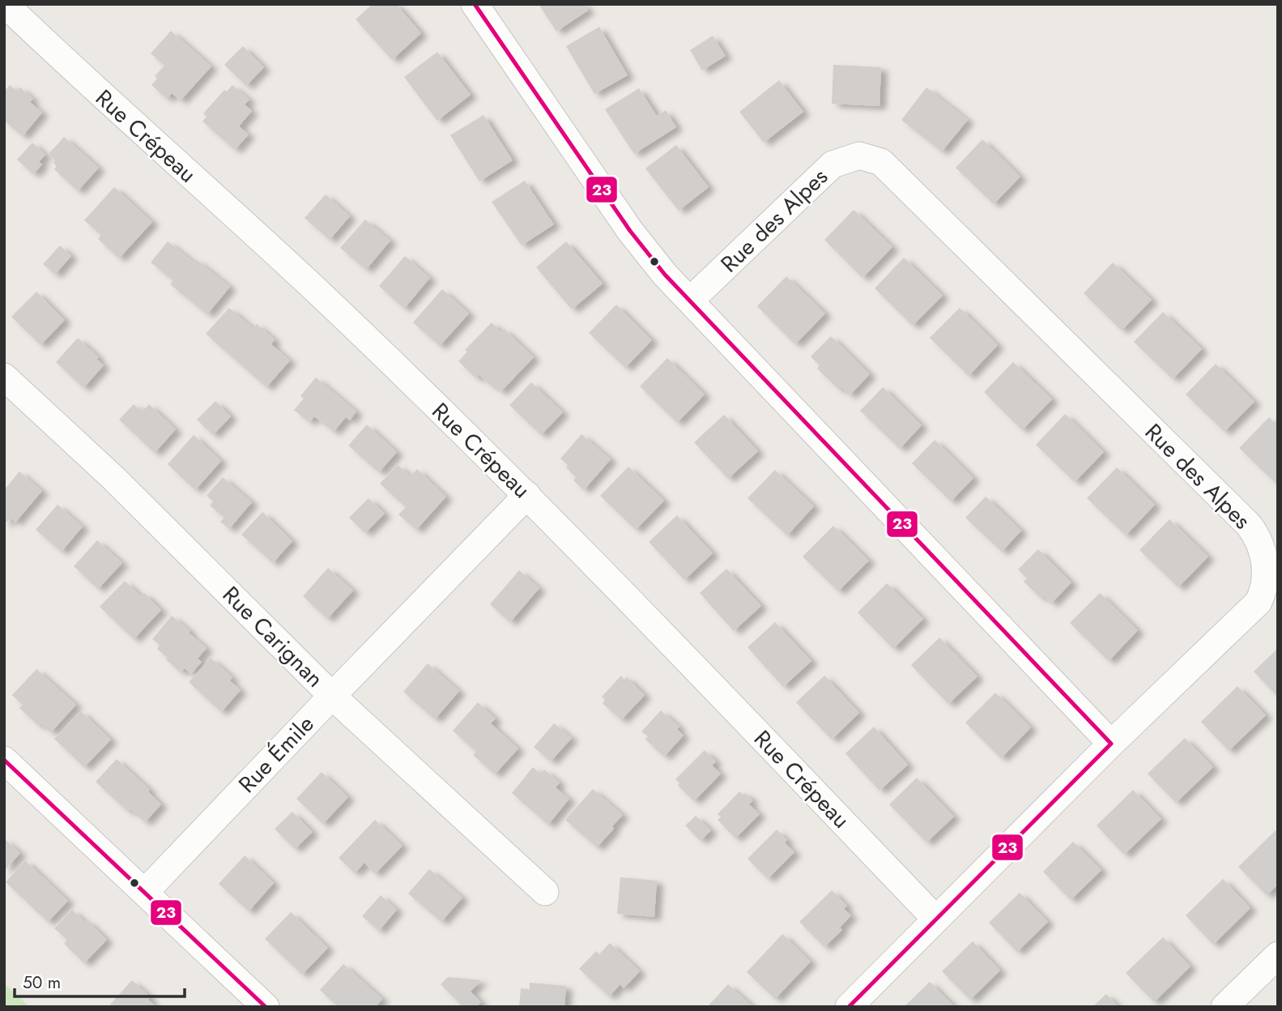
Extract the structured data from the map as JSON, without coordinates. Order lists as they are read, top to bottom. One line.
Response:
{"streets":{"street":["Rue Crépeau","Rue des Alpes","Rue Carignan","Rue Émile"]},"crossings":[["Rue Crépeau","Rue des Alpes"],["Rue Crépeau","Rue Émile"],["Rue Carignan","Rue Émile"]],"lines":["transit line 23"],"scale_bar":"50 m"}
